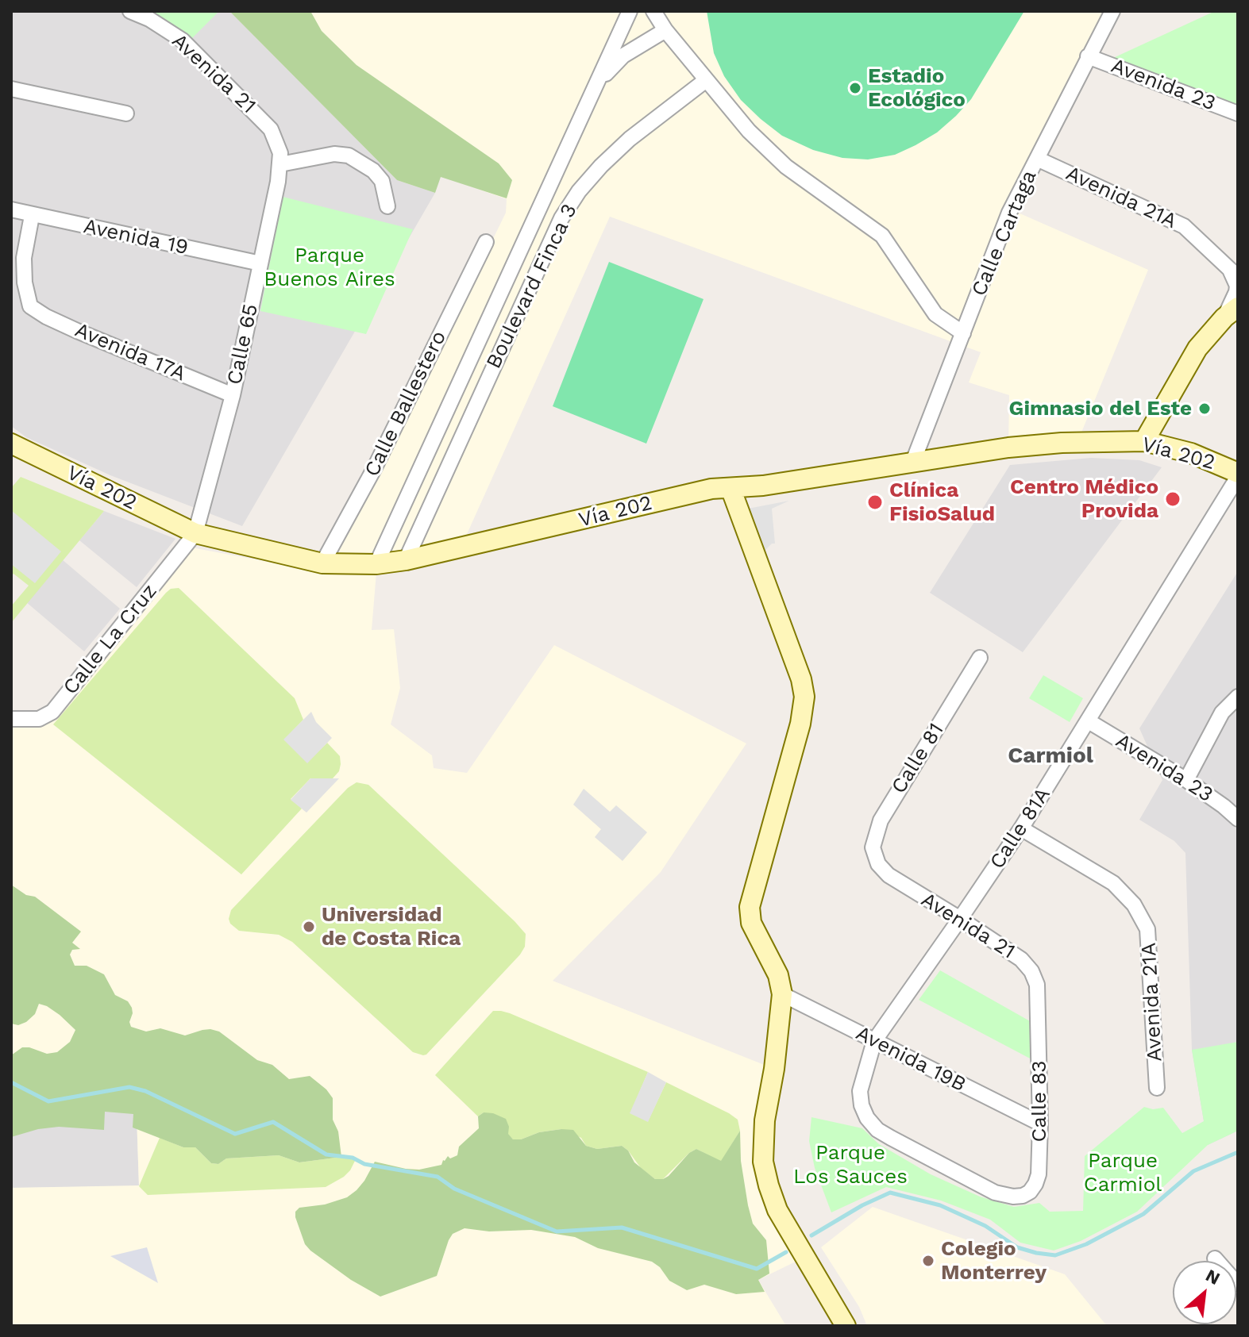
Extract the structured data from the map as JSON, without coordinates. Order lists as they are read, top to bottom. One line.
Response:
{"streets":{"main road":["Vía 202"],"street":["Avenida 21","Avenida 23","Avenida 21A","Calle Cartaga","Avenida 19","Boulevard Finca 3","Calle 65","Avenida 17A","Calle Ballestero","Calle La Cruz","Calle 81","Calle 81A","Avenida 19B","Calle 83"]},"crossings":[["Avenida 21","Calle 65"],["Avenida 21","Calle 81"],["Avenida 21","Calle 81A"],["Avenida 21","Calle 83"],["Avenida 23","Calle Cartaga"],["Avenida 23","Calle 81A"],["Avenida 21A","Calle Cartaga"],["Avenida 21A","Calle 81A"],["Calle Cartaga","Vía 202"],["Avenida 19","Calle 65"],["Avenida 19","Avenida 17A"],["Boulevard Finca 3","Vía 202"],["Calle 65","Avenida 17A"],["Calle 65","Vía 202"],["Calle 65","Calle La Cruz"],["Calle Ballestero","Vía 202"],["Vía 202","Calle La Cruz"],["Vía 202","Calle 81A"],["Calle 81A","Avenida 19B"],["Calle 81A","Calle 83"],["Avenida 19B","Calle 83"]],"districts":["Carmiol"],"parks":["Parque Buenos Aires","Parque Los Sauces","Parque Carmiol"],"places":["Estadio Ecológico","Gimnasio del Este","Centro Médico Provida","Clínica FisioSalud","Universidad de Costa Rica","Colegio Monterrey"],"north":"top right"}
